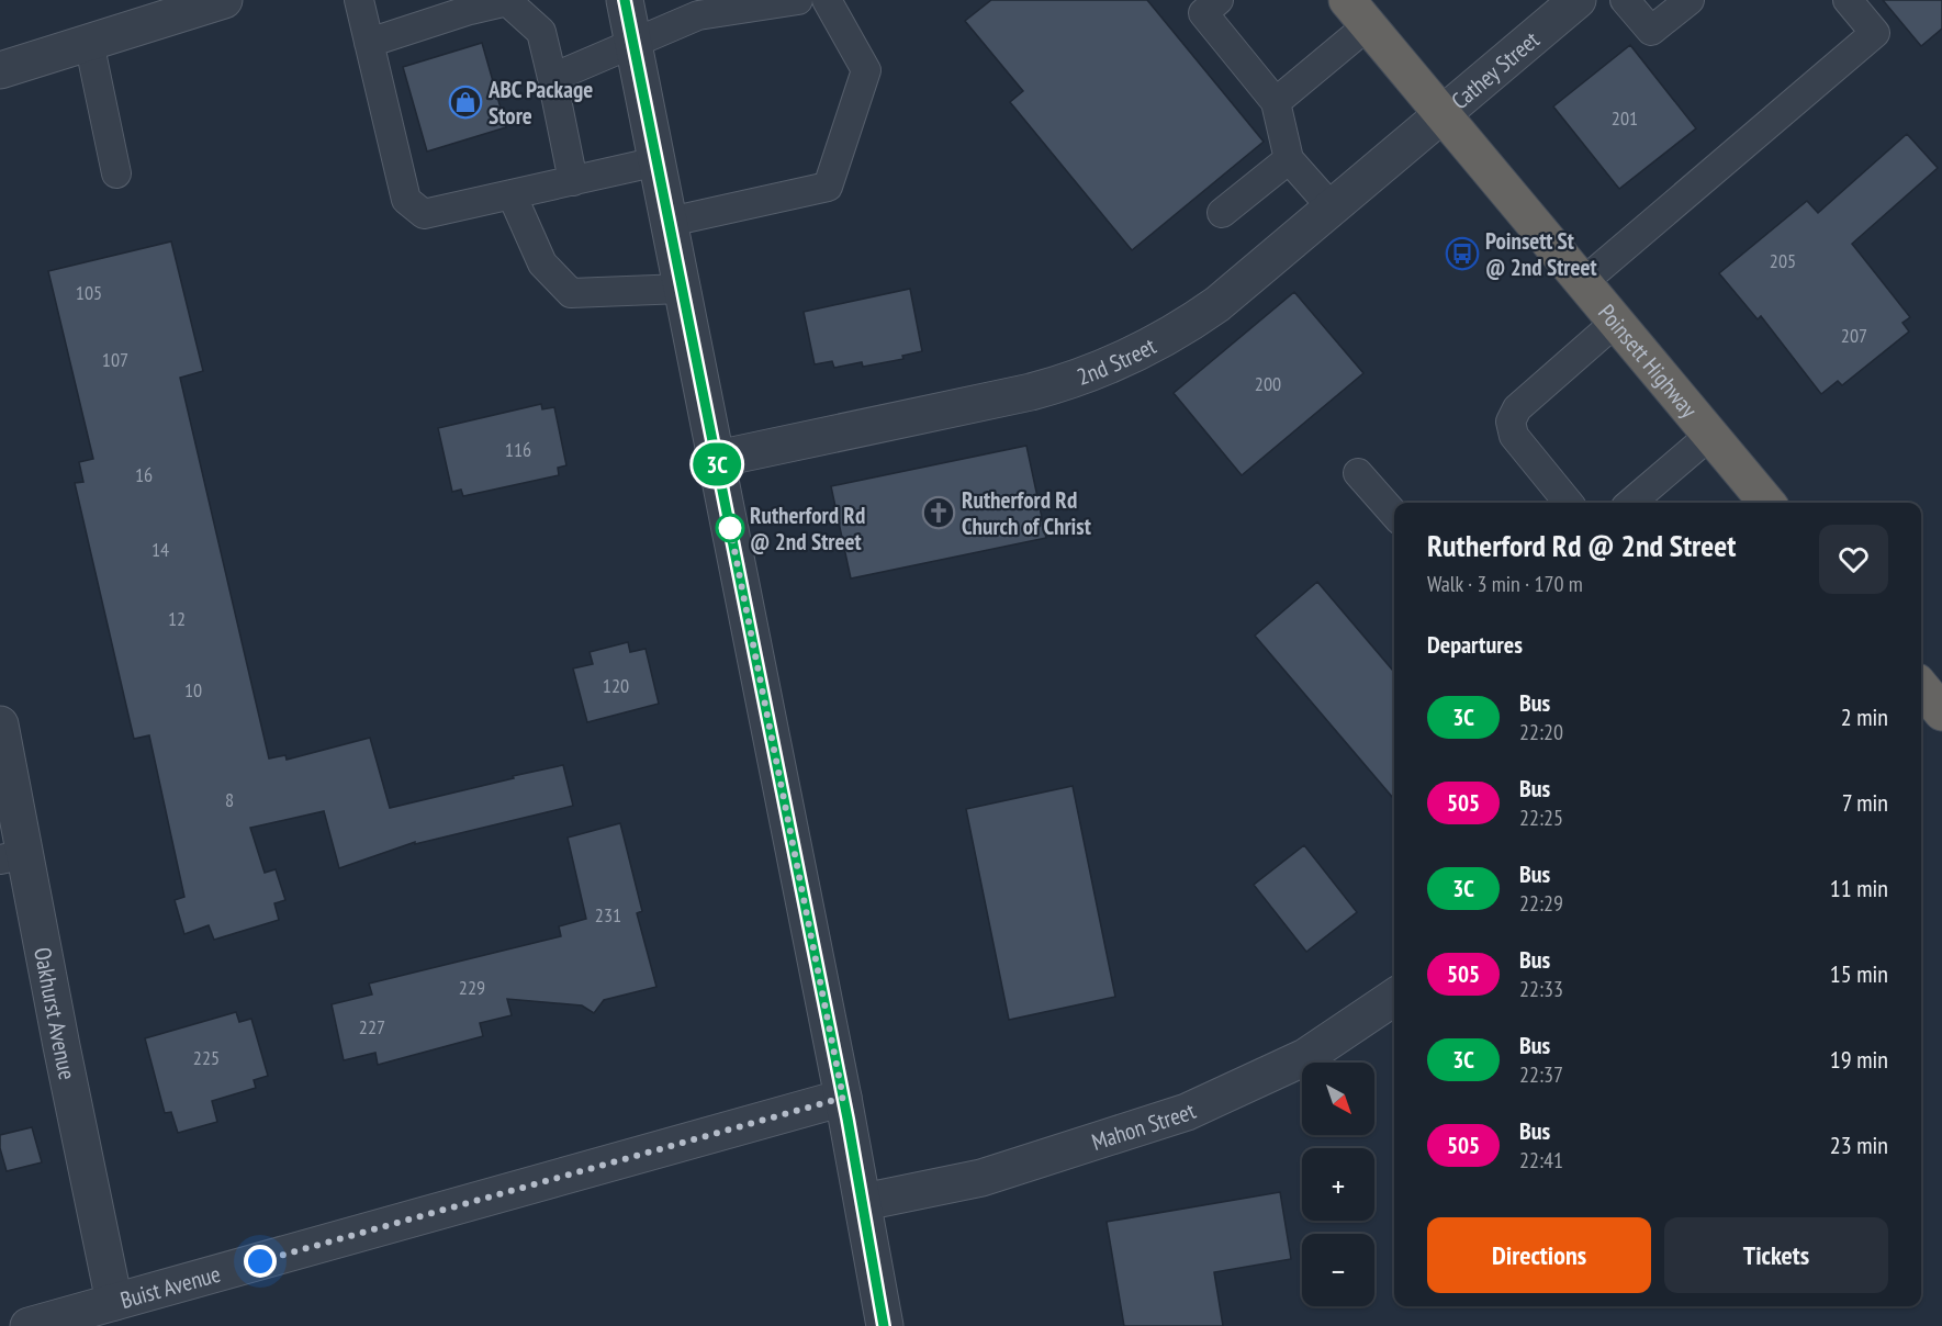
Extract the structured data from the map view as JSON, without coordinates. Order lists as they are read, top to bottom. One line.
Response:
{"streets":{"highway":["Poinsett Highway"],"street":["Cathey Street","2nd Street","Oakhurst Avenue","Mahon Street","Buist Avenue"]},"crossings":[["Cathey Street","Poinsett Highway"],["Cathey Street","2nd Street"],["Poinsett Highway","2nd Street"],["Oakhurst Avenue","Buist Avenue"]],"places":{"shop":["ABC Package Store"],"bus stop":["Poinsett St @ 2nd Street"],"church":["Rutherford Rd Church of Christ"],"other":["Rutherford Rd @ 2nd Street"]},"lines":["bus line 3C"],"house_numbers":["201","205","105","207","107","200","116","16","14","12","120","10","8","231","229","227","225"],"north":"bottom right","page":{"on_map":"3C","heading":[["Rutherford Rd @ 2nd Street","Walk · 3 min · 170 m"],"Departures"],"list":[{"mark":"3C","name":"Bus","note":"22:20","value":"2 min"},{"mark":"505","name":"Bus","note":"22:25","value":"7 min"},{"mark":"3C","name":"Bus","note":"22:29","value":"11 min"},{"mark":"505","name":"Bus","note":"22:33","value":"15 min"},{"mark":"3C","name":"Bus","note":"22:37","value":"19 min"},{"mark":"505","name":"Bus","note":"22:41","value":"23 min"}],"map_buttons":["+","−"],"buttons":["Directions","Tickets"]}}
